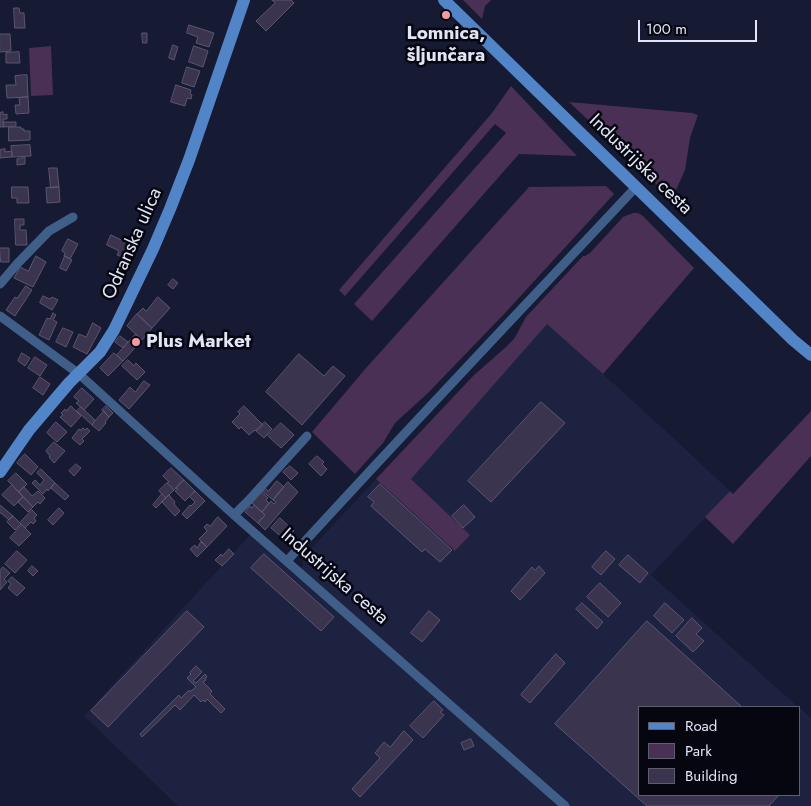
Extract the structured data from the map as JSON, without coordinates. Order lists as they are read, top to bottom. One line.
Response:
{"streets":{"main road":["Industrijska cesta","Odranska ulica"]},"crossings":[["Industrijska cesta","Odranska ulica"]],"places":["Lomnica, šljunčara","Plus Market"],"legend":["Road","Park","Building"],"scale_bar":"100 m"}
